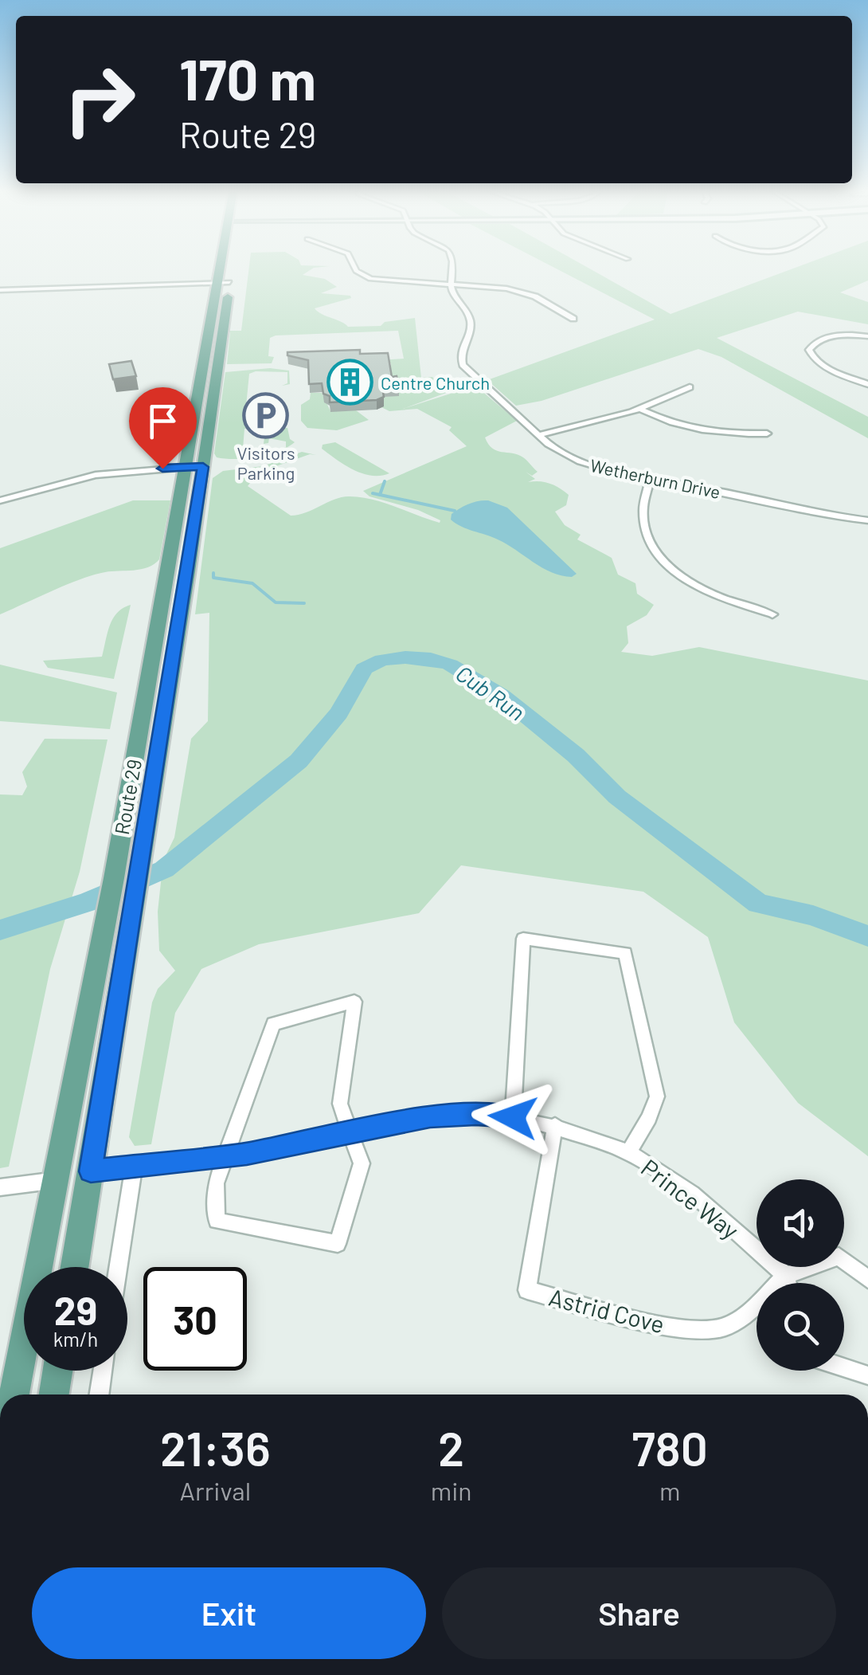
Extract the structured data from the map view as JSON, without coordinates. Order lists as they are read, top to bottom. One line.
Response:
{"streets":{"main road":["Route 29"],"street":["Wetherburn Drive","Prince Way","Astrid Cove"]},"crossings":[["Route 29","Prince Way"],["Prince Way","Astrid Cove"]],"water":["Cub Run"],"places":{"building":["Centre Church"],"parking":["Visitors Parking"]},"page":{"turn":["170 m","Route 29"],"speed":"29 km/h","limit":"30","eta":["21:36","Arrival","2","min","780","m"],"buttons":["Exit","Share"]}}
